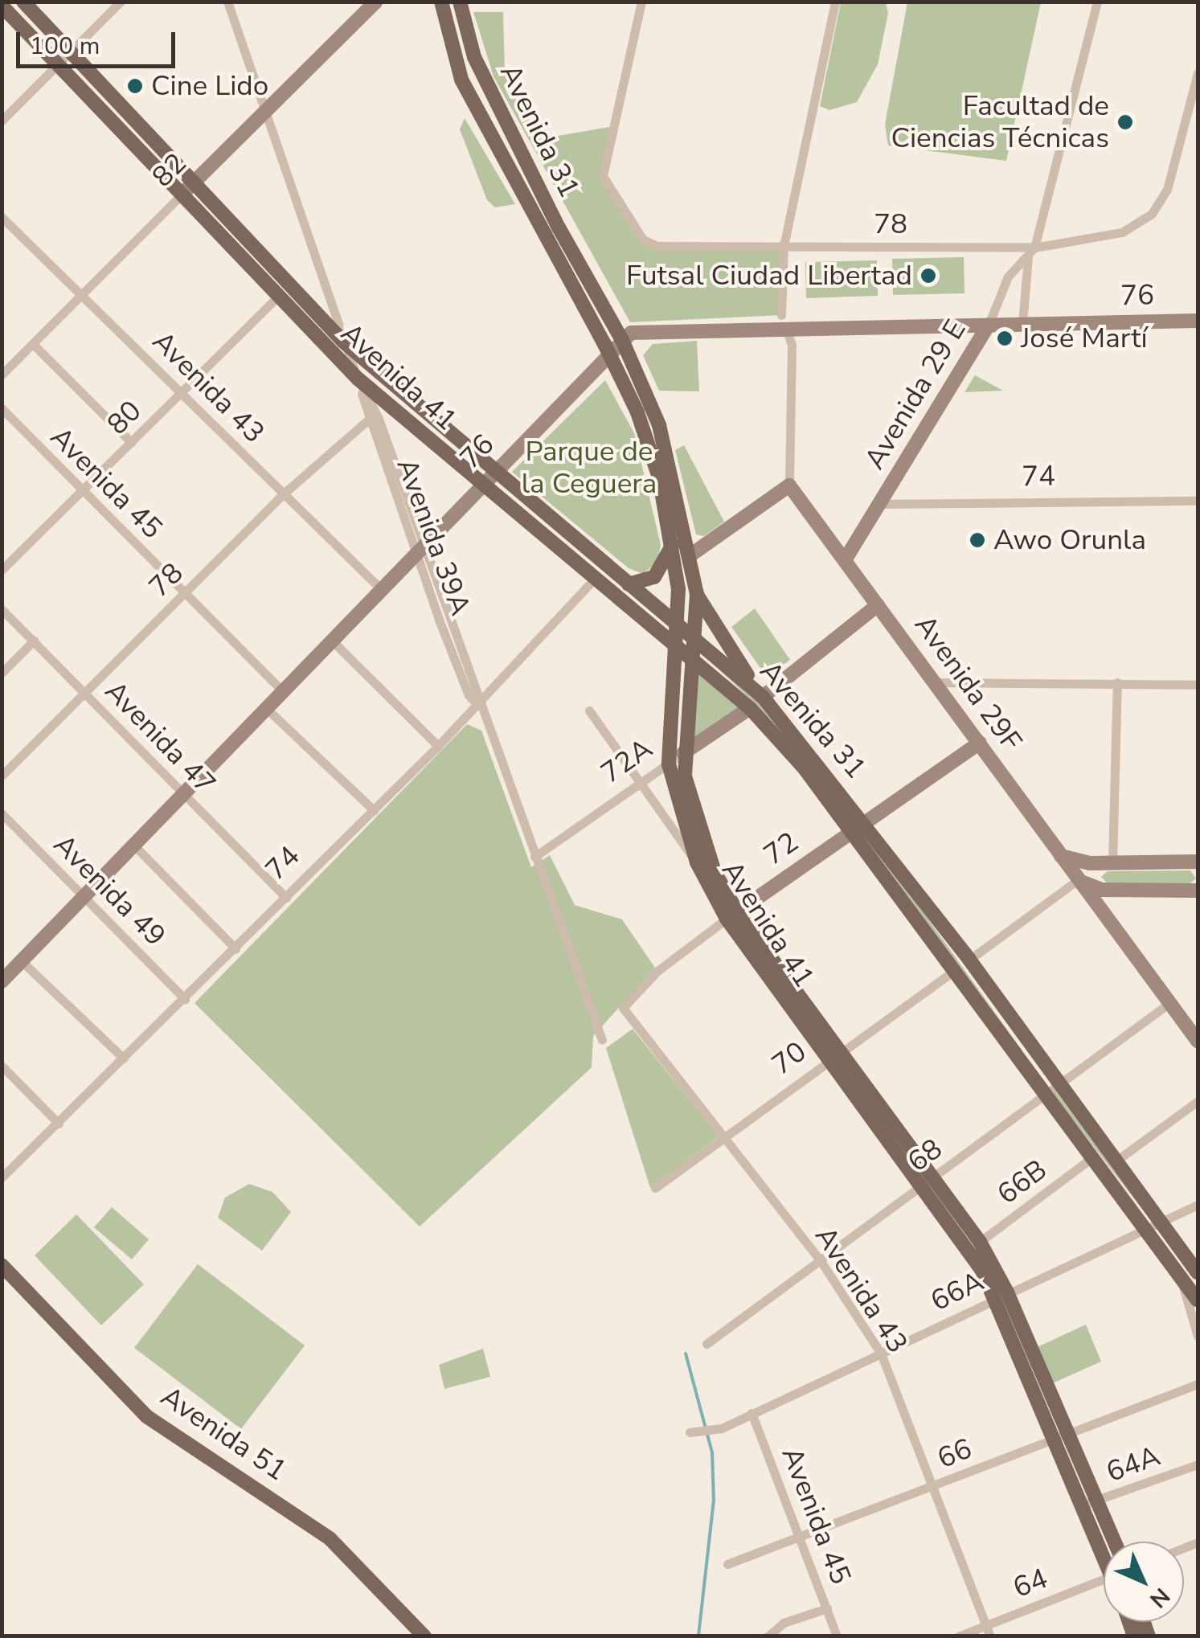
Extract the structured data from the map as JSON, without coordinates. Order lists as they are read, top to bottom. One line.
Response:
{"streets":{"main road":["Avenida 31","Avenida 41","Avenida 51"],"street":["82","78","76","Avenida 43","Avenida 29 E","80","74","Avenida 45","Avenida 39A","Avenida 29F","Avenida 47","72A","72","Avenida 49","70","68","66B","66A","66","64A","64"]},"crossings":[["Avenida 31","76"],["Avenida 31","Avenida 41"],["Avenida 31","72A"],["Avenida 31","72"],["Avenida 31","70"],["Avenida 31","68"],["Avenida 31","66B"],["Avenida 31","66A"],["82","Avenida 41"],["82","Avenida 43"],["82","Avenida 39A"],["78","Avenida 43"],["78","Avenida 29 E"],["78","Avenida 45"],["78","Avenida 39A"],["78","Avenida 47"],["76","Avenida 41"],["76","Avenida 43"],["76","Avenida 29 E"],["76","Avenida 45"],["76","Avenida 39A"],["76","Avenida 47"],["76","Avenida 49"],["Avenida 41","80"],["Avenida 41","74"],["Avenida 41","Avenida 39A"],["Avenida 41","72A"],["Avenida 41","72"],["Avenida 41","70"],["Avenida 41","68"],["Avenida 41","66B"],["Avenida 41","66A"],["Avenida 41","66"],["Avenida 41","64A"],["Avenida 43","80"],["Avenida 43","72"],["Avenida 43","70"],["Avenida 43","68"],["Avenida 43","66A"],["Avenida 43","66"],["Avenida 43","64"],["Avenida 29 E","74"],["Avenida 29 E","Avenida 29F"],["80","Avenida 45"],["74","Avenida 39A"],["74","Avenida 47"],["74","Avenida 49"],["Avenida 45","66A"],["Avenida 45","66"],["Avenida 39A","72A"],["Avenida 29F","72"],["Avenida 29F","68"]],"parks":["Parque de la Ceguera"],"places":["Cine Lido","Facultad de Ciencias Técnicas","Futsal Ciudad Libertad","José Martí","Awo Orunla"],"scale_bar":"100 m","north":"bottom right"}
